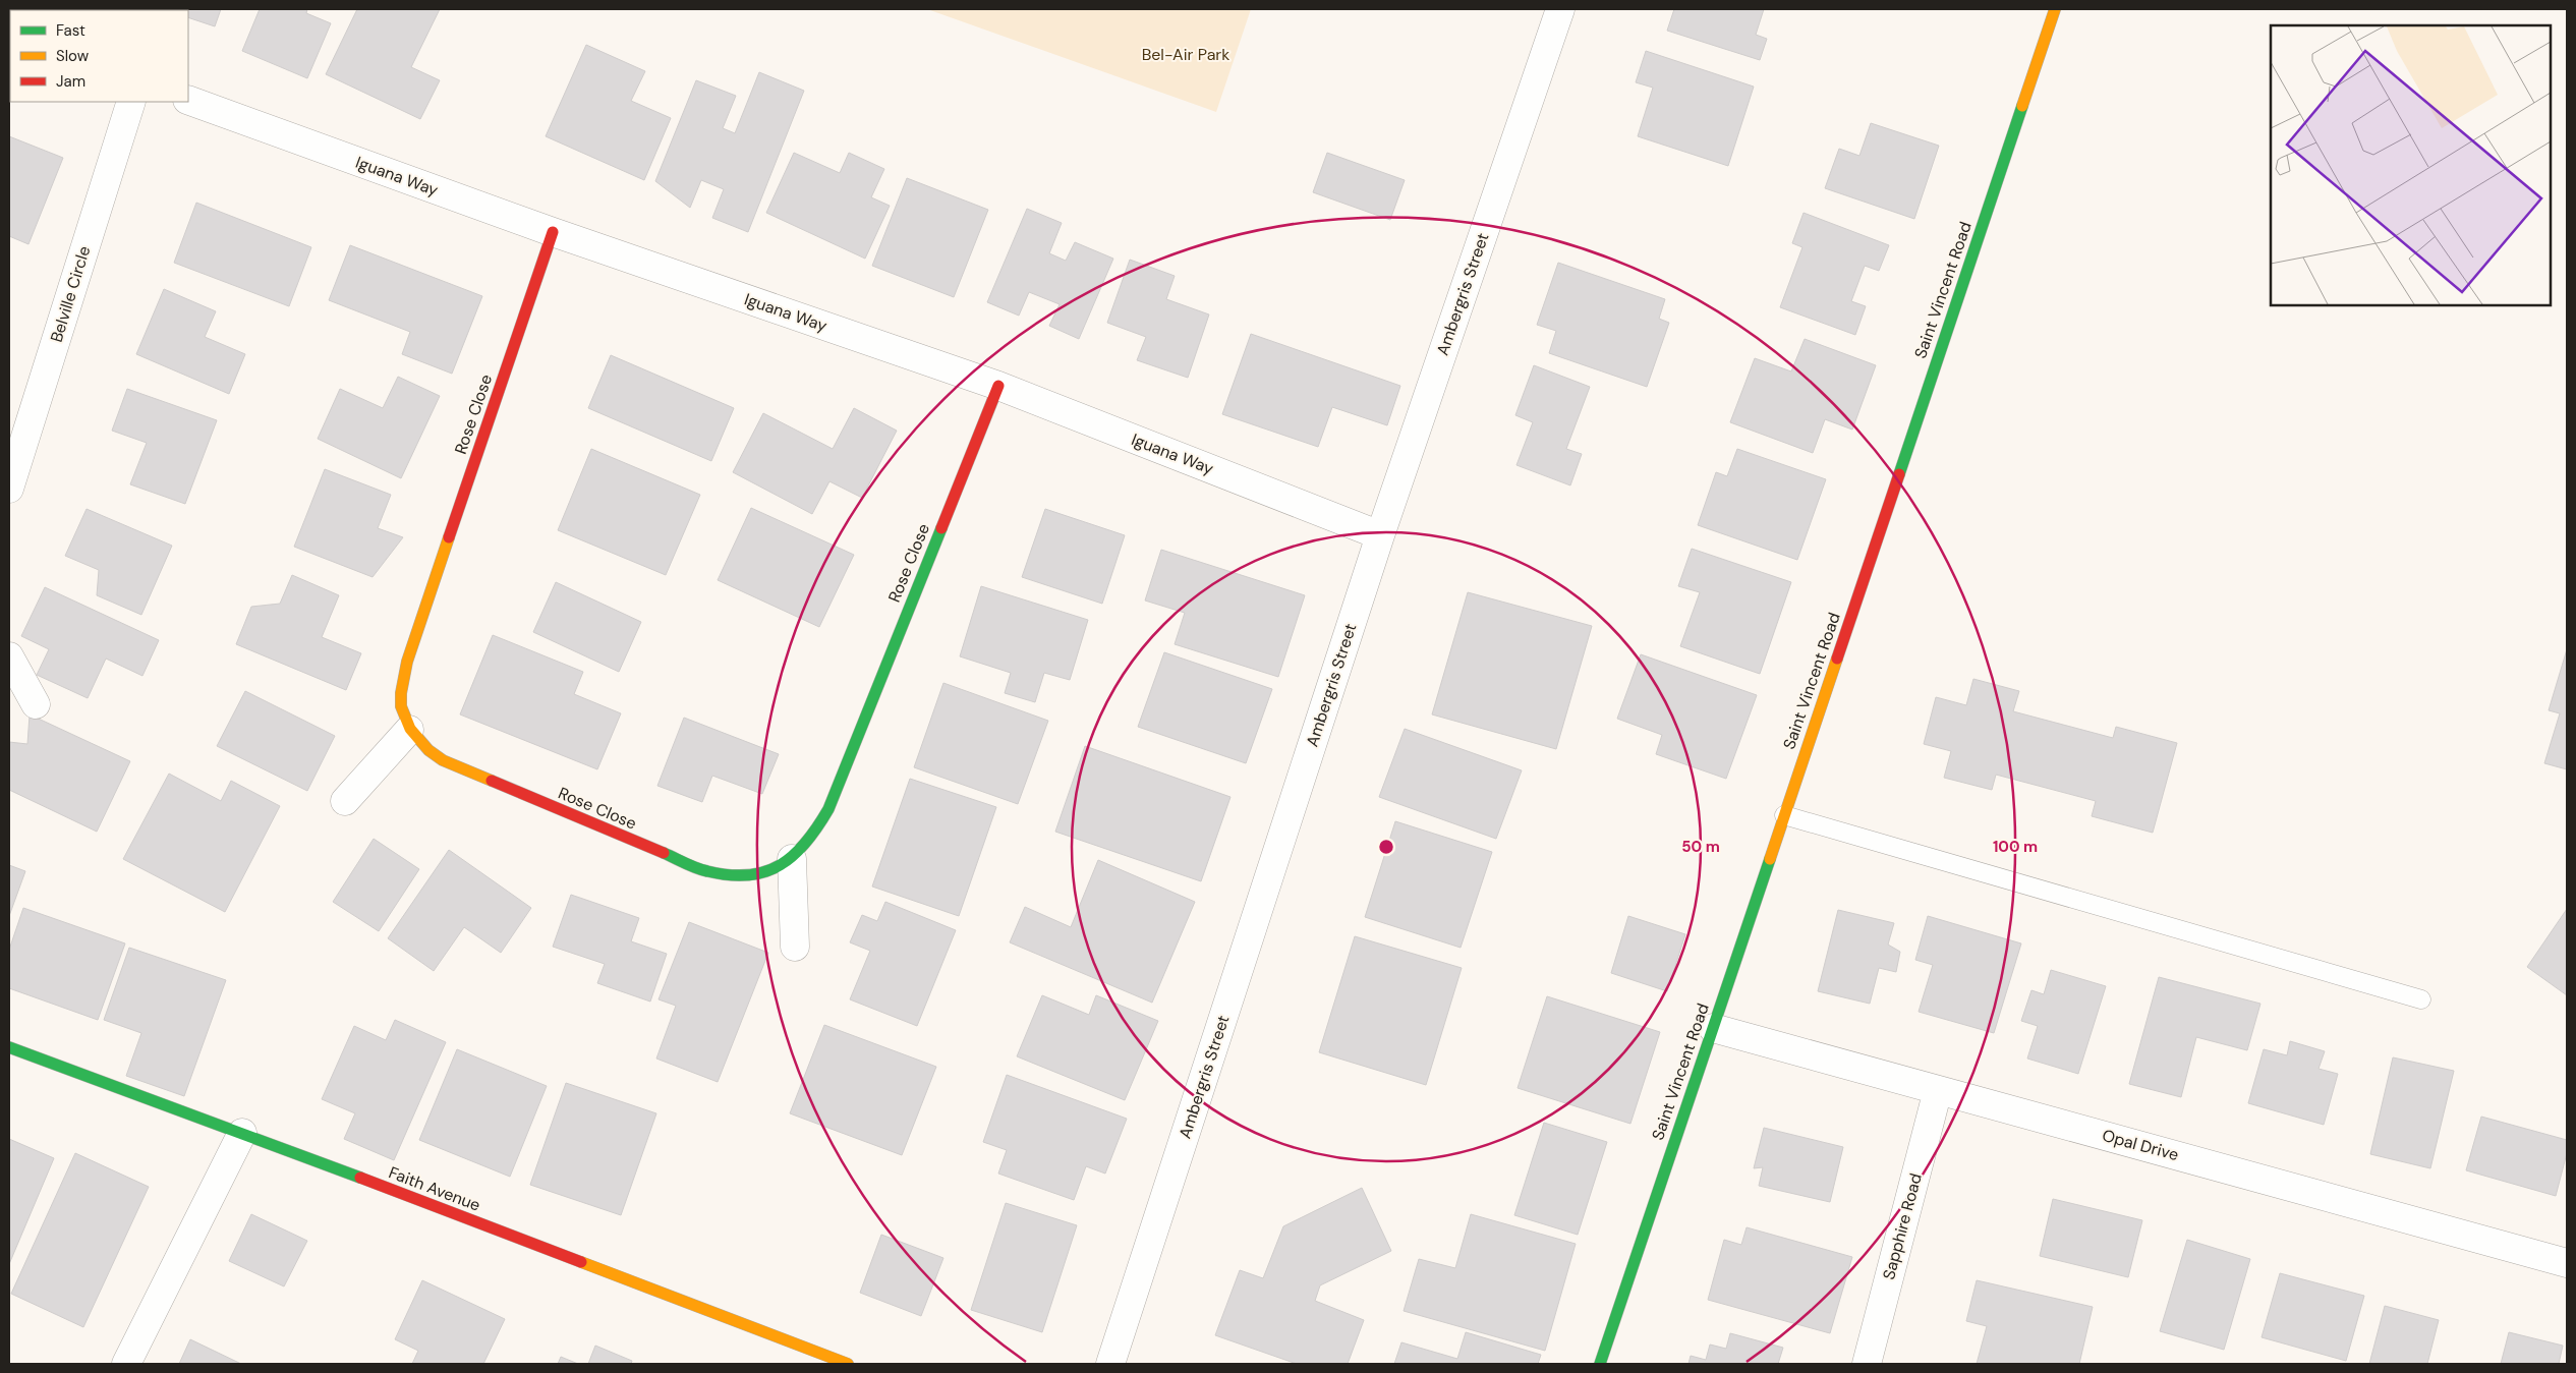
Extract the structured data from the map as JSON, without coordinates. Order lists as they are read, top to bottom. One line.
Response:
{"streets":{"street":["Iguana Way","Saint Vincent Road","Belville Circle","Ambergris Street","Rose Close","Opal Drive","Faith Avenue","Sapphire Road"]},"crossings":[["Iguana Way","Ambergris Street"],["Iguana Way","Rose Close"],["Saint Vincent Road","Opal Drive"],["Opal Drive","Sapphire Road"]],"parks":["Bel-Air Park"],"legend":["Fast","Slow","Jam"],"rings":["50 m","100 m"]}
